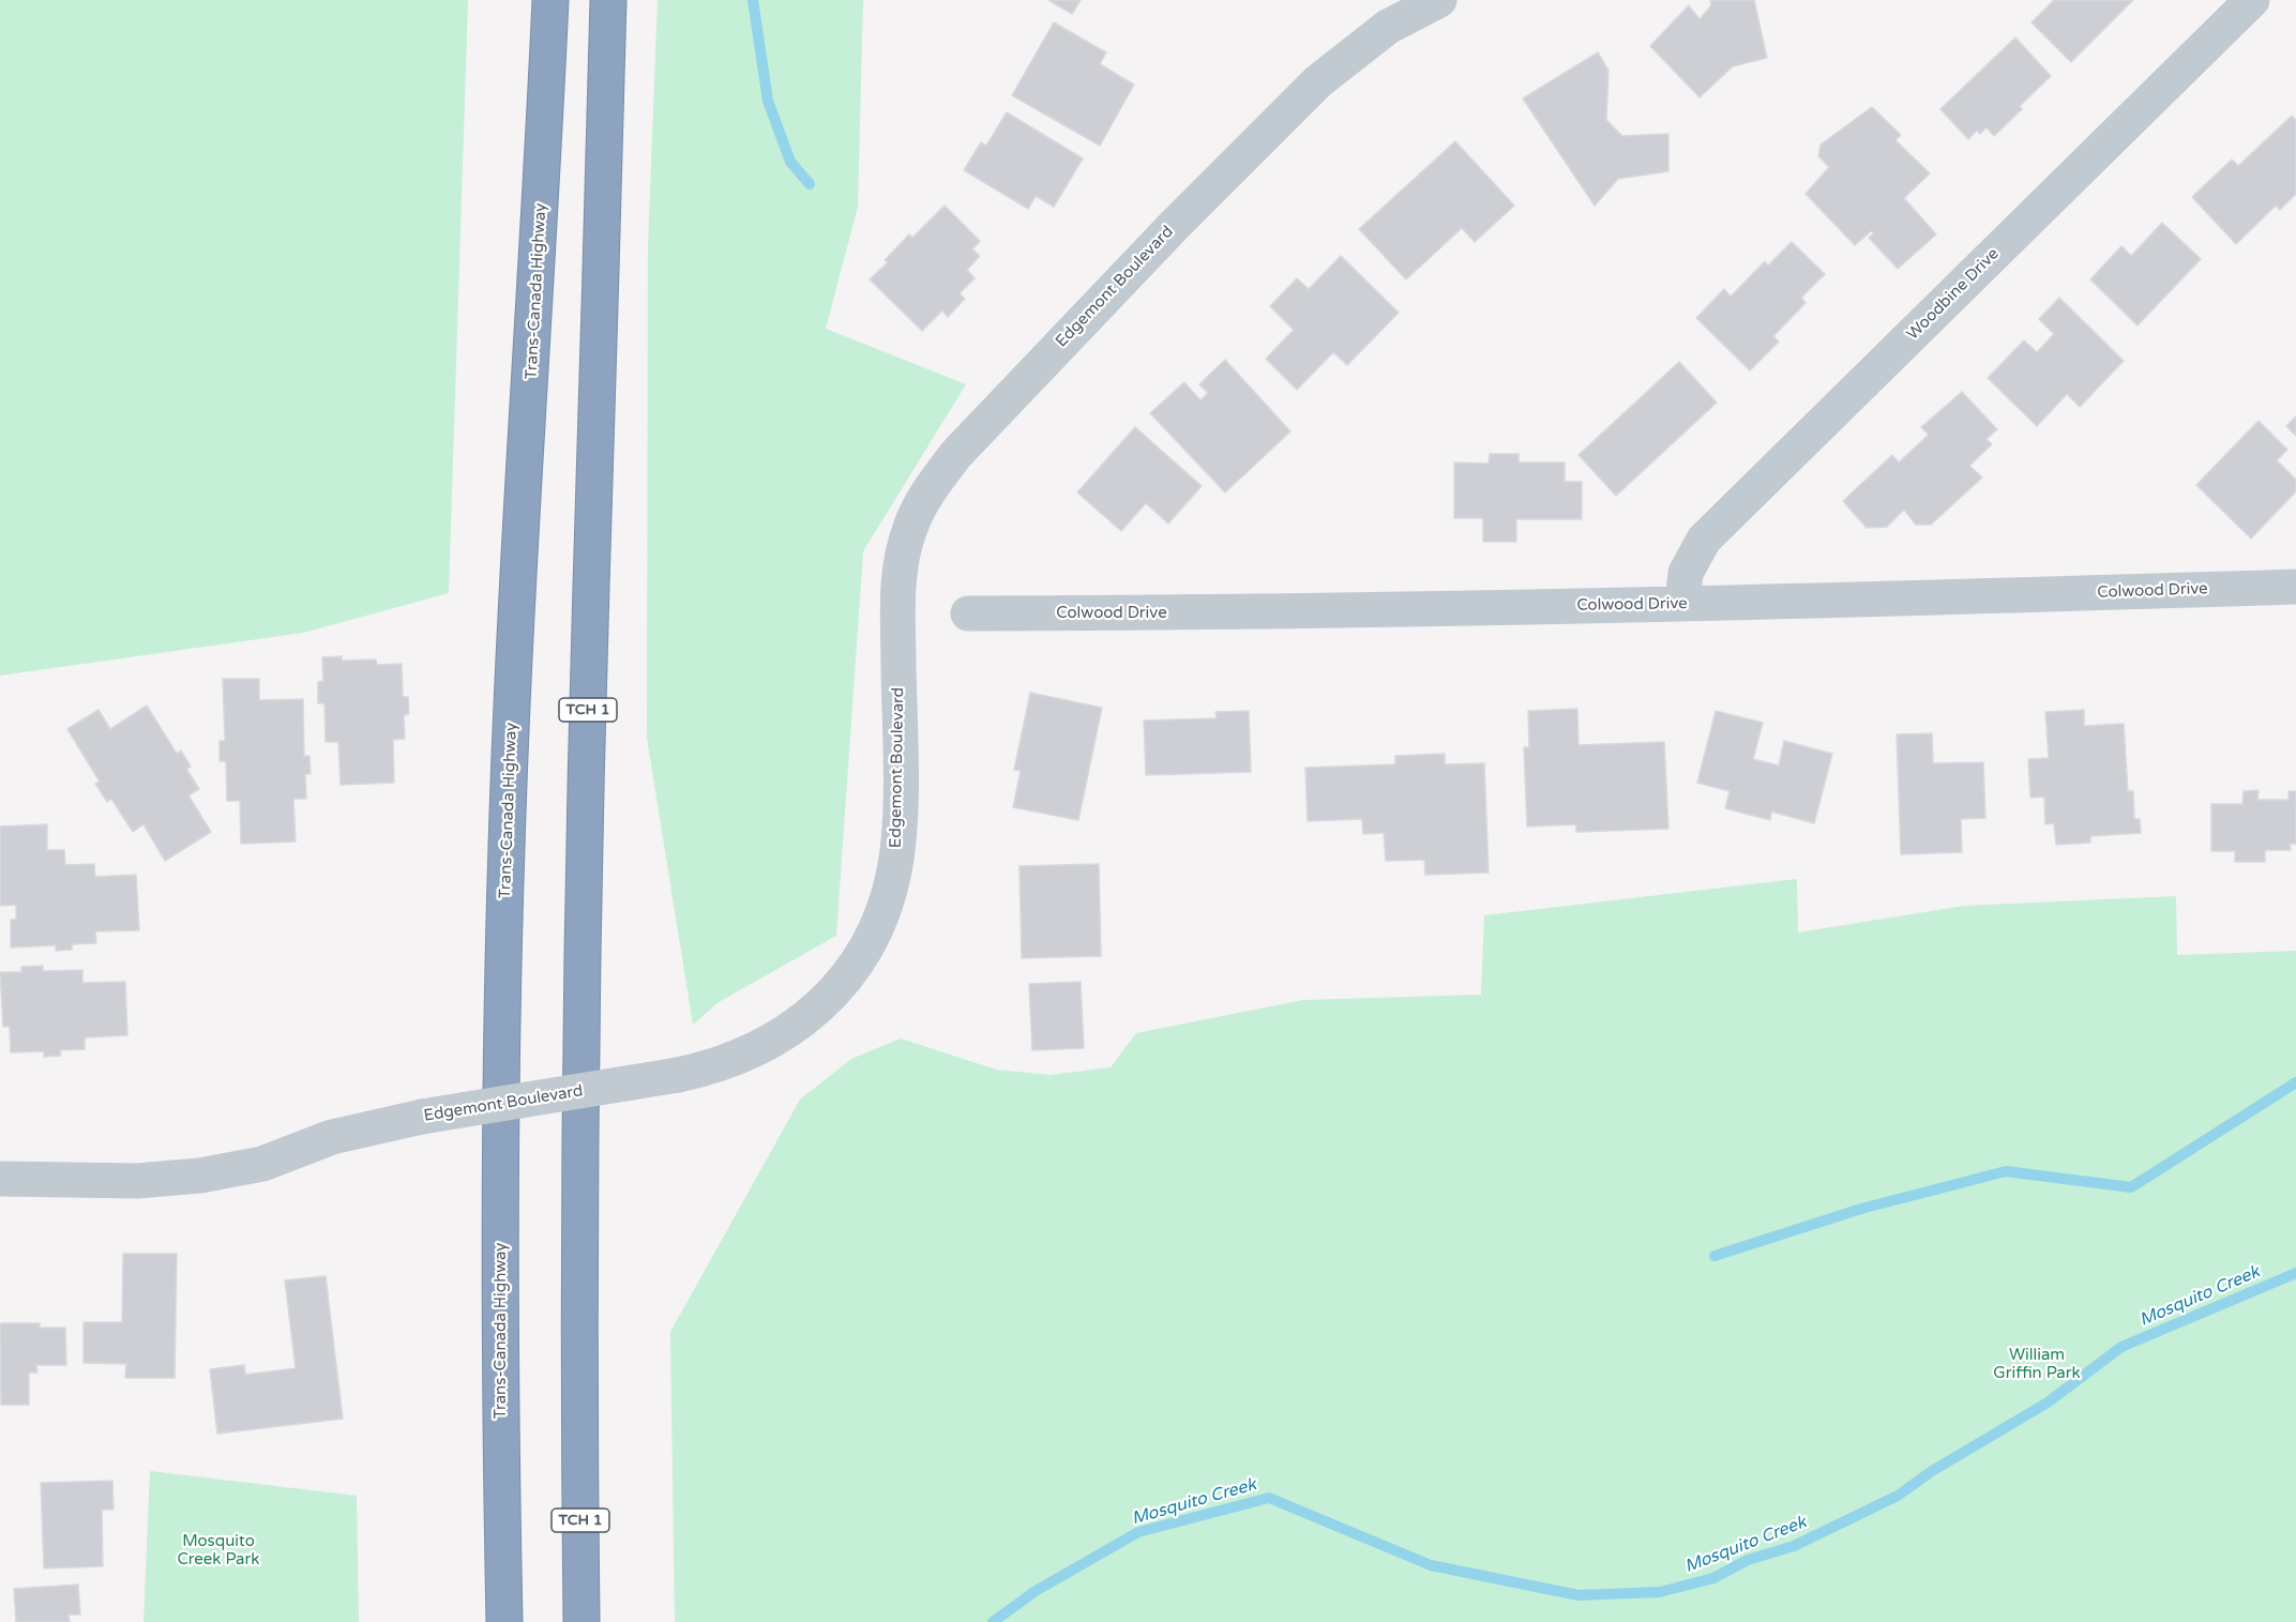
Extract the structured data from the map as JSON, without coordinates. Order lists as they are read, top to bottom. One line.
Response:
{"streets":{"highway":["Trans-Canada Highway","TCH 1"],"street":["Edgemont Boulevard","Woodbine Drive","Colwood Drive"]},"crossings":[["Woodbine Drive","Colwood Drive"]],"water":["Mosquito Creek"],"parks":["William Griffin Park","Mosquito Creek Park"]}
